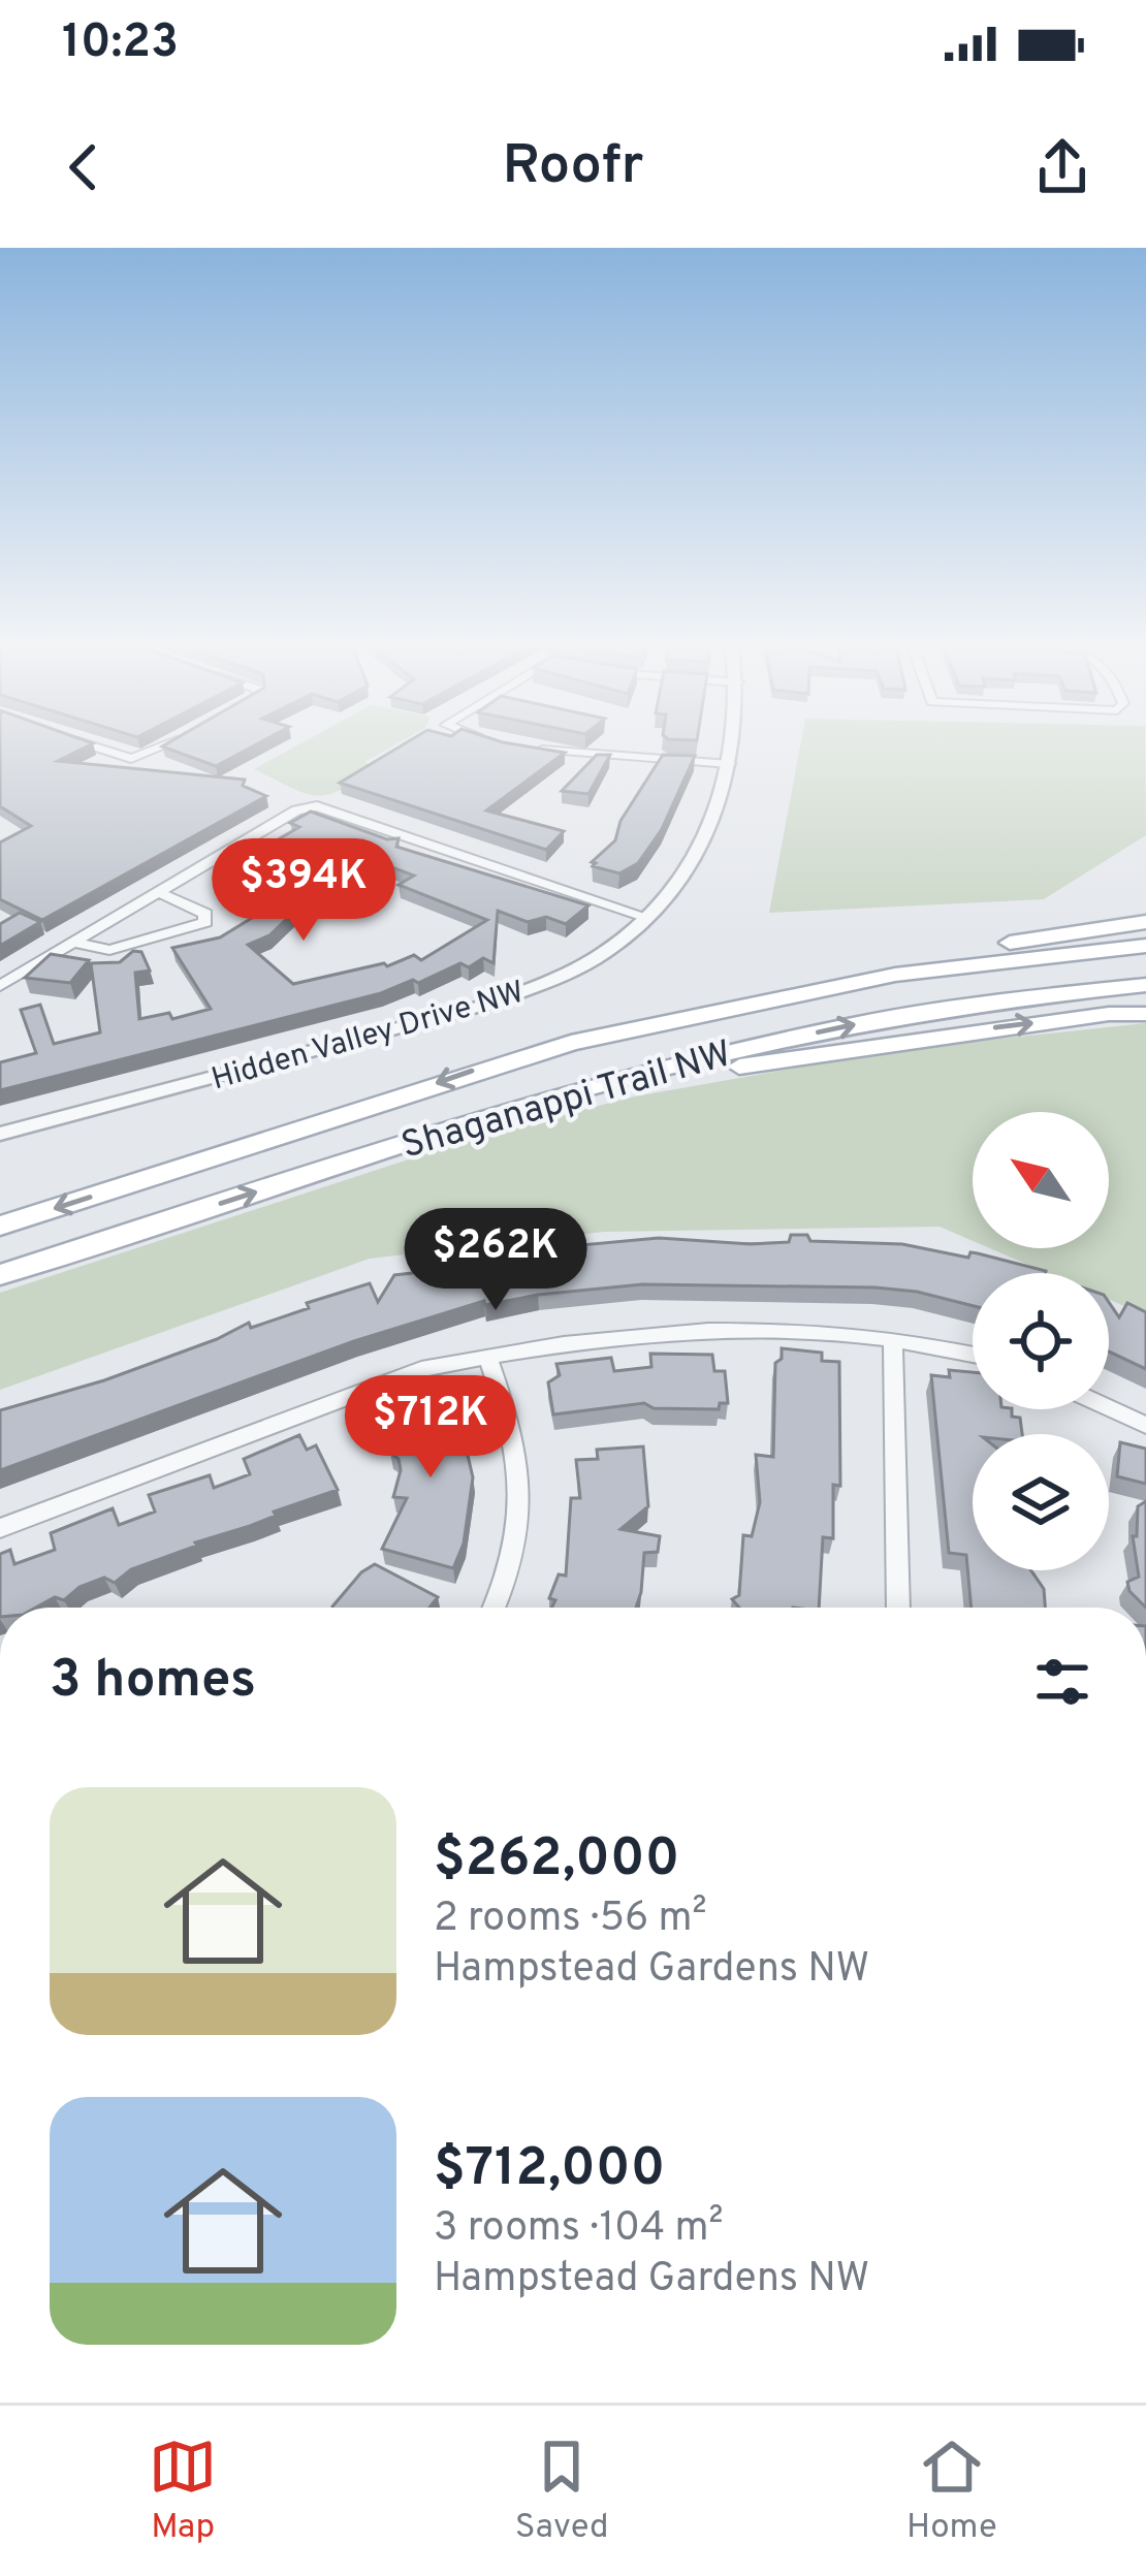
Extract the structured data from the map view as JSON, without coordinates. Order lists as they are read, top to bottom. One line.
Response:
{"streets":{"main road":["Shaganappi Trail NW"],"street":["Hidden Valley Drive NW"]},"north":"top left","page":{"status":"10:23","header":"Roofr","price":["$394K","$262K","$712K"],"heading":"3 homes","list":[{"name":"$262,000","note":"2 rooms · 56 m² · Hampstead Gardens NW"},{"name":"$712,000","note":"3 rooms · 104 m² · Hampstead Gardens NW"}],"tabs":["Map","Saved","Home"]}}
